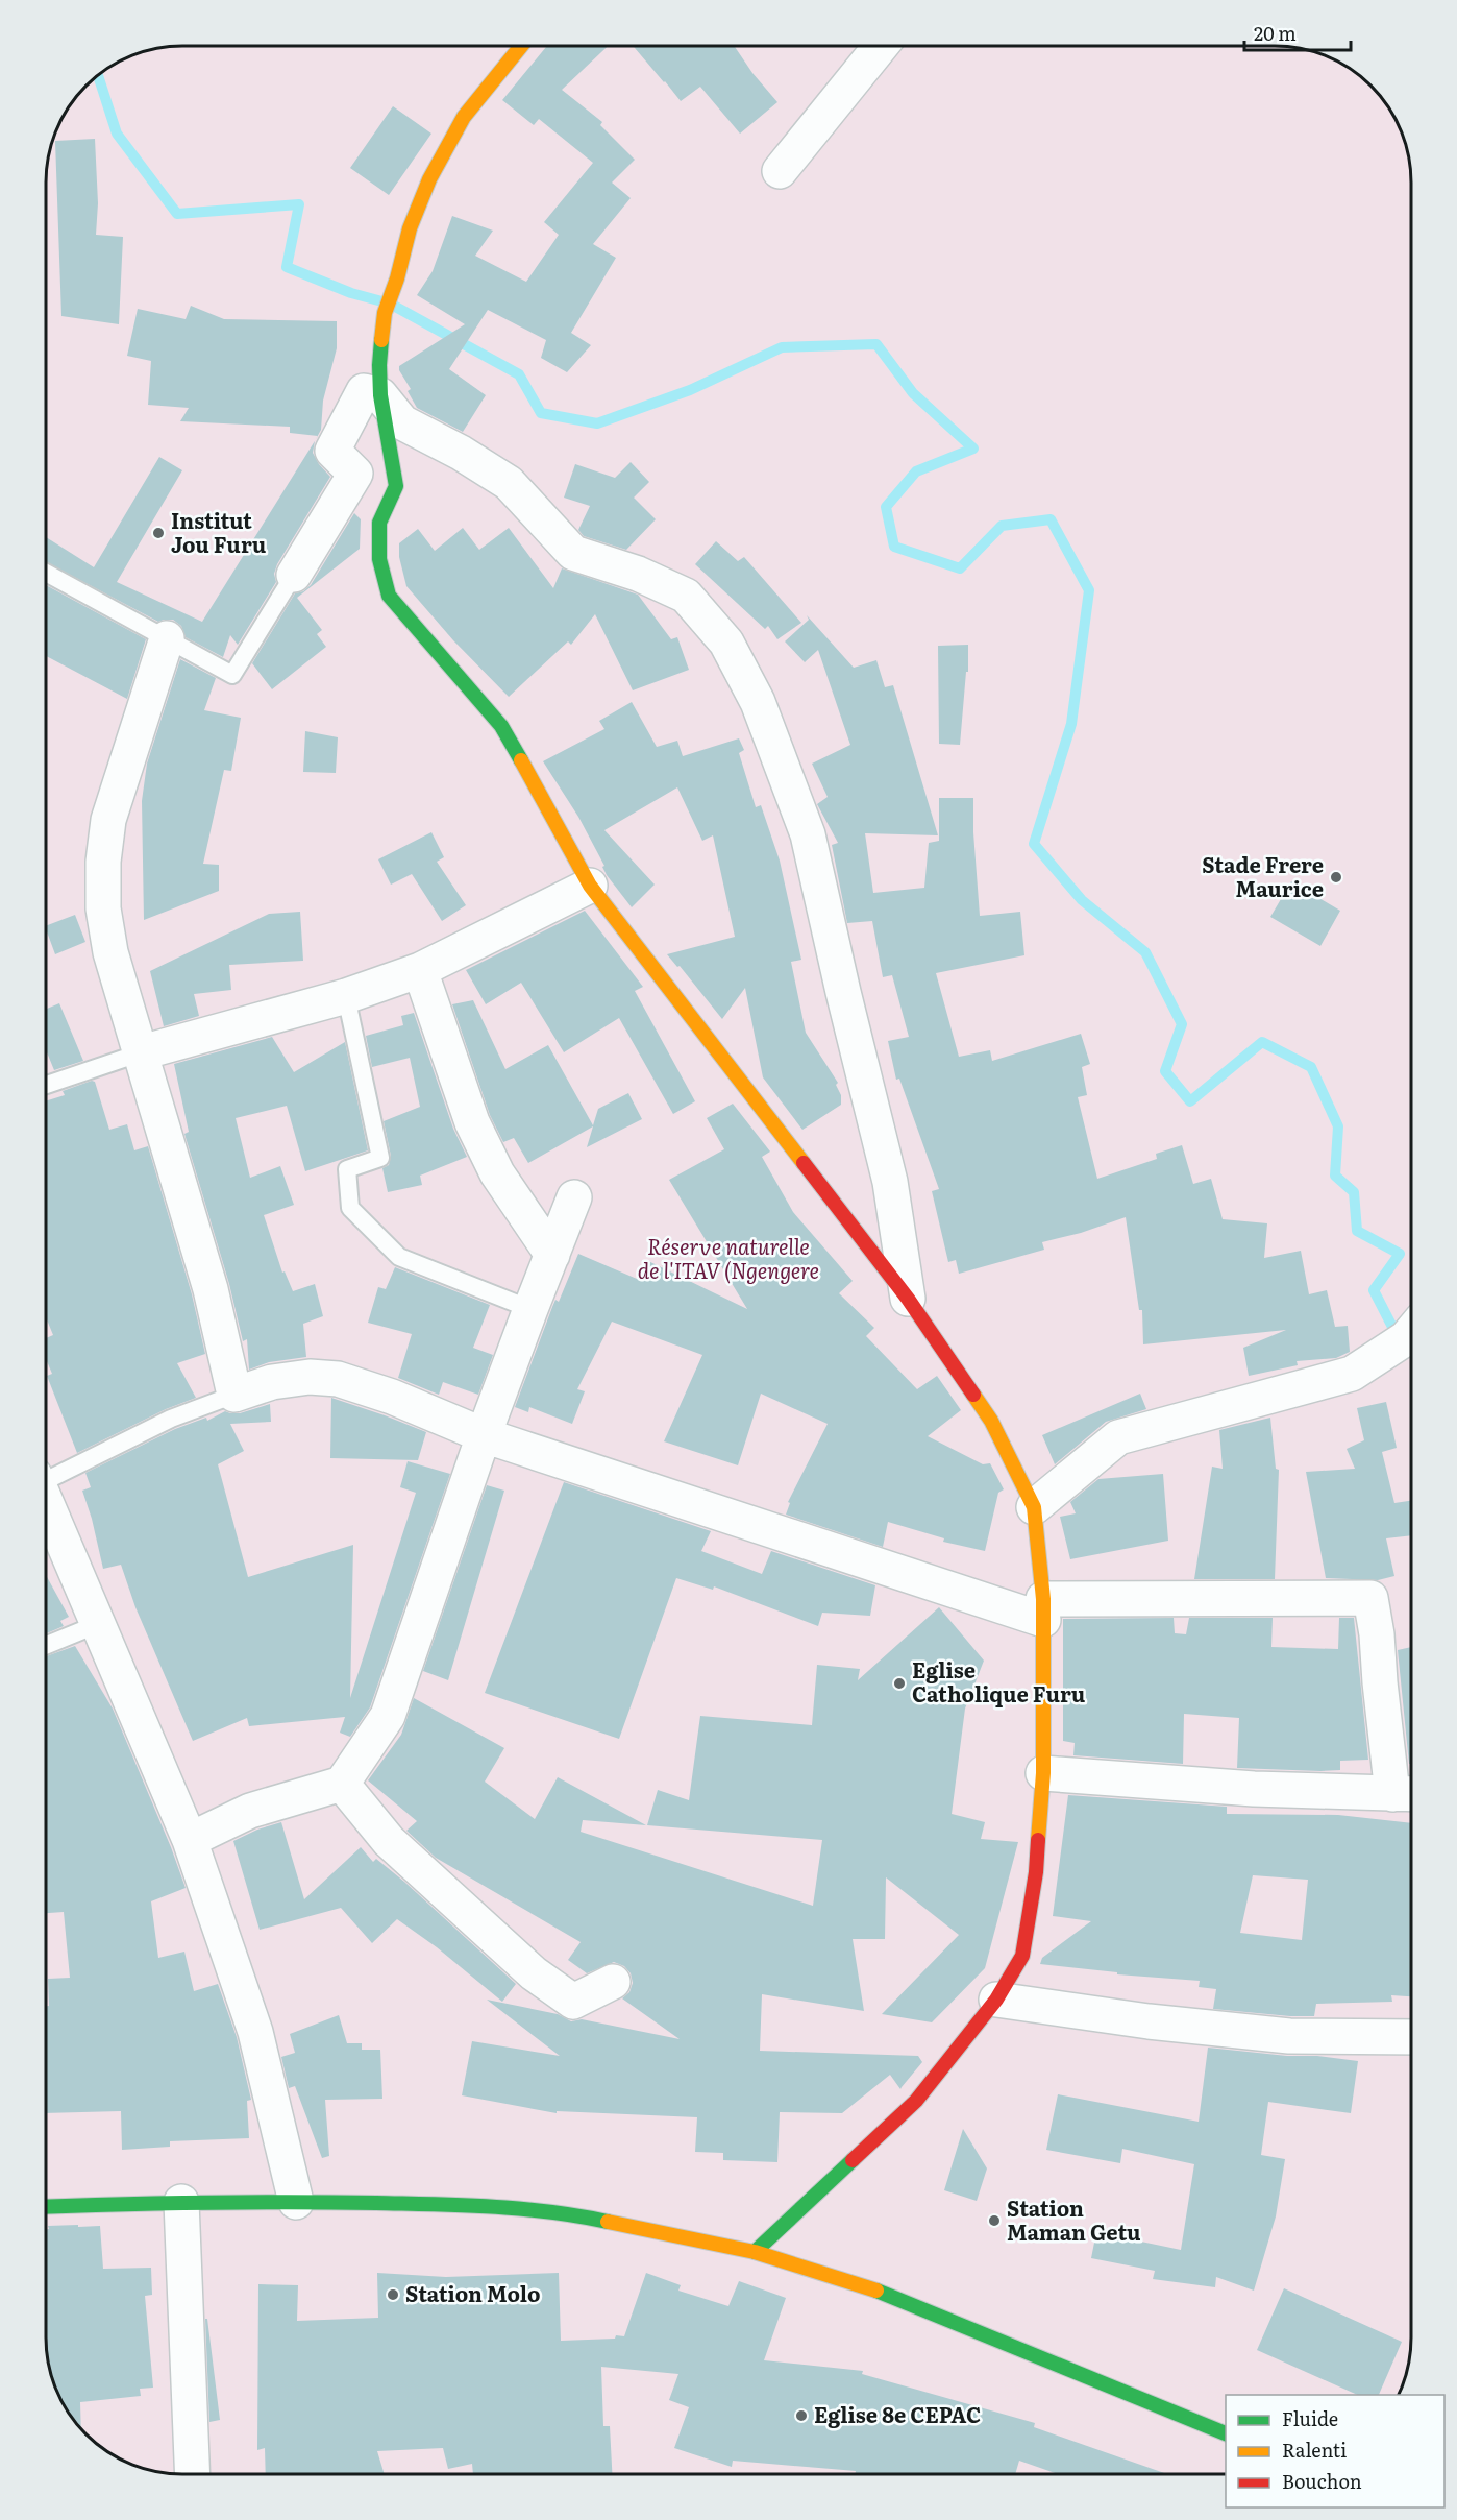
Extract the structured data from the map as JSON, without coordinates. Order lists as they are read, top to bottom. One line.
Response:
{"parks":["Réserve naturelle de l'ITAV (Ngengere"],"places":["Institut Jou Furu","Stade Frere Maurice","Eglise Catholique Furu","Station Maman Getu","Station Molo","Eglise 8e CEPAC"],"legend":["Fluide","Ralenti","Bouchon"],"scale_bar":"20 m"}
